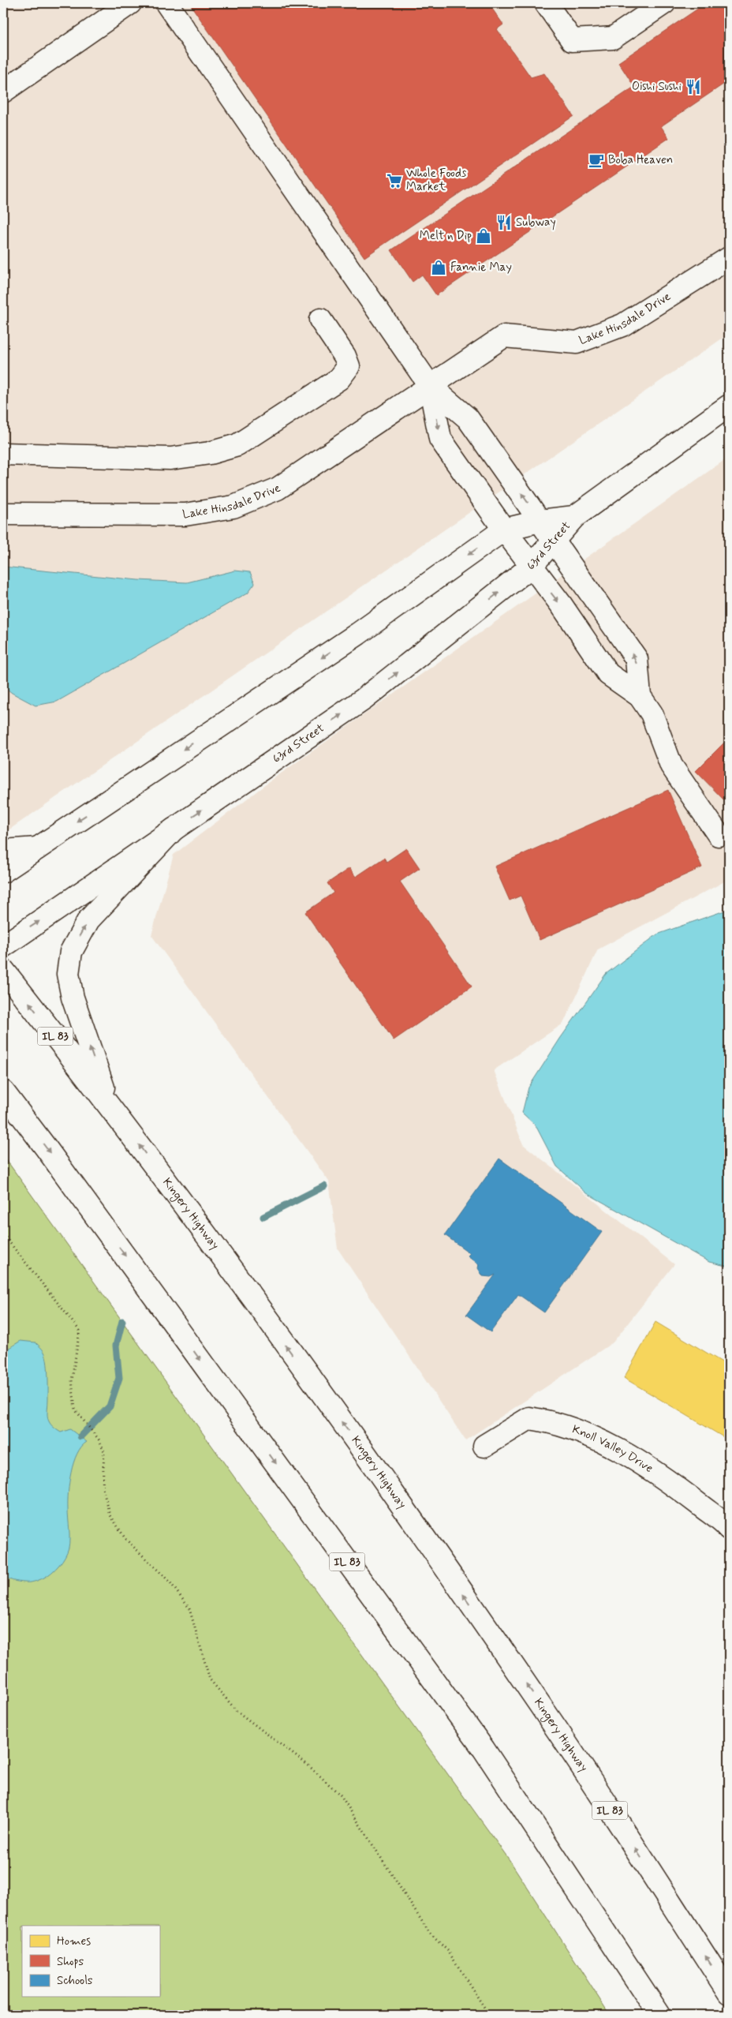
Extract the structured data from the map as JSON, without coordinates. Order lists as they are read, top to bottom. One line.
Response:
{"streets":{"main road":["Lake Hinsdale Drive","63rd Street","IL 83","Kingery Highway","Knoll Valley Drive"]},"places":{"restaurant":["Oishi Sushi","Subway"],"cafe":["Boba Heaven"],"supermarket":["Whole Foods Market"],"shop":["Melt n Dip","Fannie May"]},"legend":["Homes","Shops","Schools"]}
